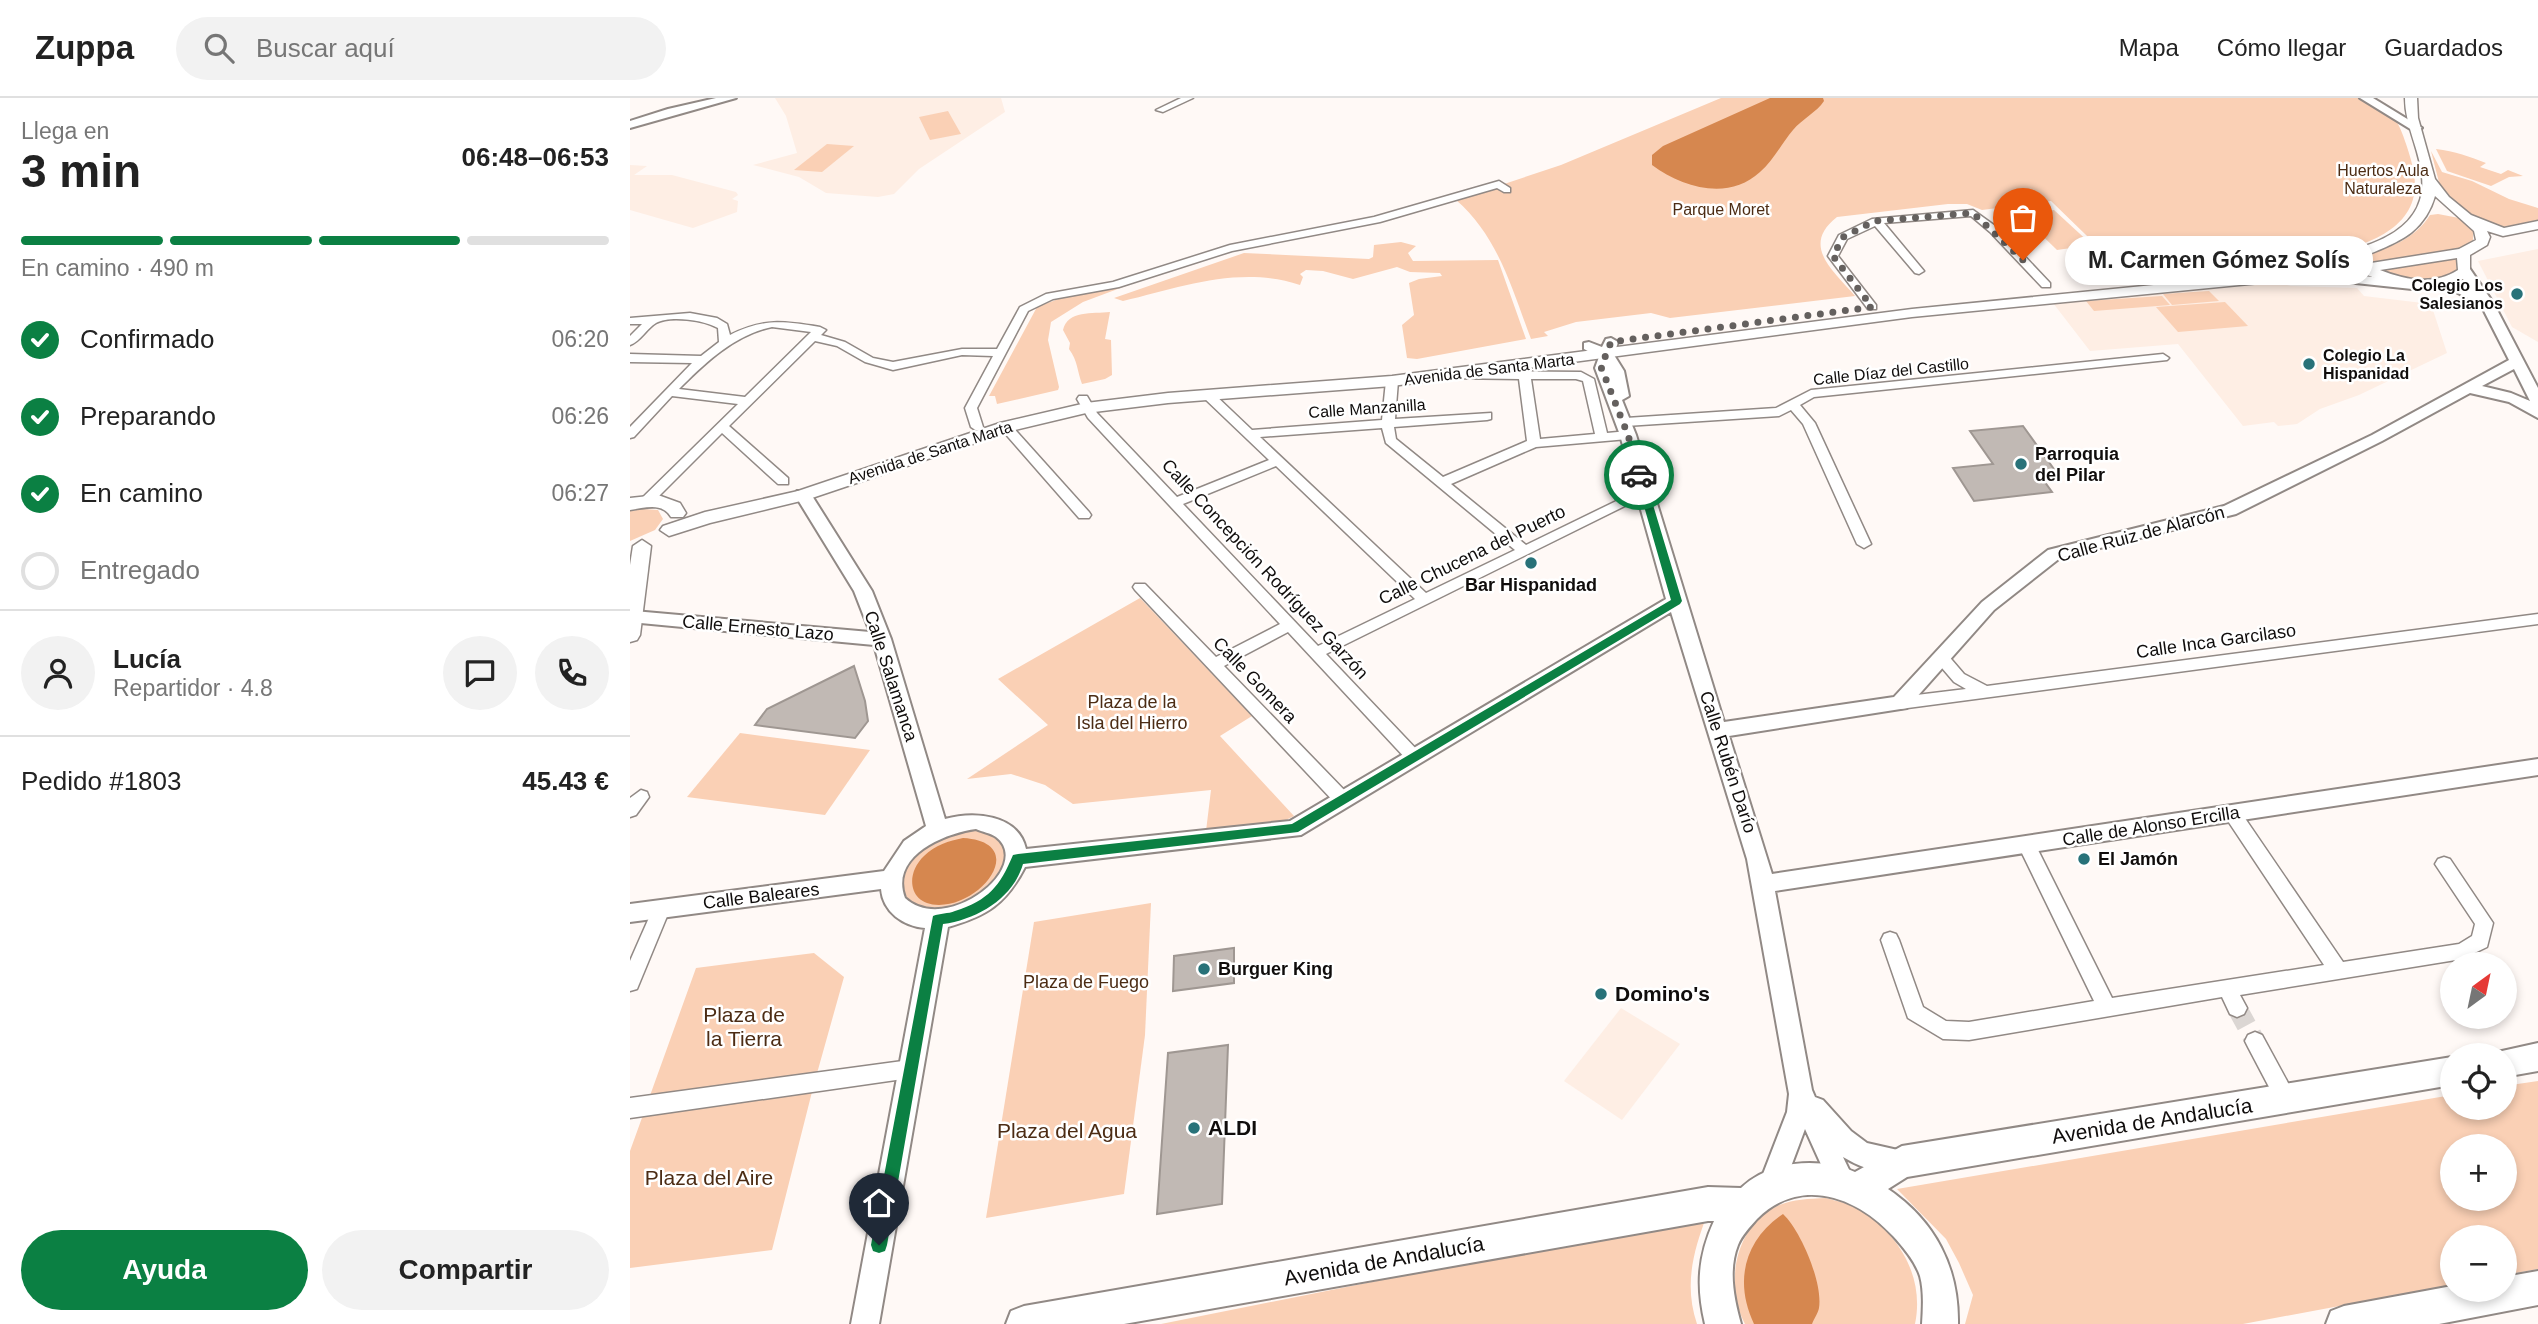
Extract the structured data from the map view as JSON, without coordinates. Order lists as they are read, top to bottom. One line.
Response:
{"streets":{"main road":["Avenida de Santa Marta","Avenida de Andalucía"],"street":["Calle Díaz del Castillo","Calle Manzanilla","Calle Ruiz de Alarcón","Calle Chucena del Puerto","Calle Concepción Rodríguez Garzón","Calle Ernesto Lazo","Calle Inca Garcilaso","Calle Salamanca","Calle Gomera","Calle Rubén Darío","Calle de Alonso Ercilla","Calle Baleares"]},"crossings":[["Avenida de Santa Marta","Calle Concepción Rodríguez Garzón"],["Avenida de Santa Marta","Calle Salamanca"],["Avenida de Santa Marta","Calle Rubén Darío"],["Calle Díaz del Castillo","Calle Rubén Darío"],["Calle Ruiz de Alarcón","Calle Inca Garcilaso"],["Calle Chucena del Puerto","Calle Concepción Rodríguez Garzón"],["Calle Chucena del Puerto","Calle Rubén Darío"],["Calle Ernesto Lazo","Calle Salamanca"],["Calle Salamanca","Calle Baleares"],["Calle Rubén Darío","Calle de Alonso Ercilla"],["Calle Rubén Darío","Avenida de Andalucía"]],"parks":["Huertos Aula Naturaleza","Parque Moret","Plaza de la Isla del Hierro","Plaza de Fuego","Plaza de la Tierra","Plaza del Agua","Plaza del Aire"],"places":["M. Carmen Gómez Solís","Colegio Los Salesianos","Colegio La Hispanidad","Parroquia del Pilar","Bar Hispanidad","El Jamón","Burguer King","Domino's","ALDI"],"north":"top right","page":{"header":"Zuppa","search":"Buscar aquí","nav":["Mapa","Cómo llegar","Guardados"],"heading":["3 min","Llega en","06:48–06:53"],"panel":["Lucía","Repartidor · 4.8","Pedido #1803","45.43 €"],"bar":"En camino · 490 m","bubble":"M. Carmen Gómez Solís","list":[["Confirmado","06:20"],["Preparando","06:26"],["En camino","06:27"],"Entregado"],"map_buttons":["+","−"],"buttons":["Ayuda","Compartir"]}}
